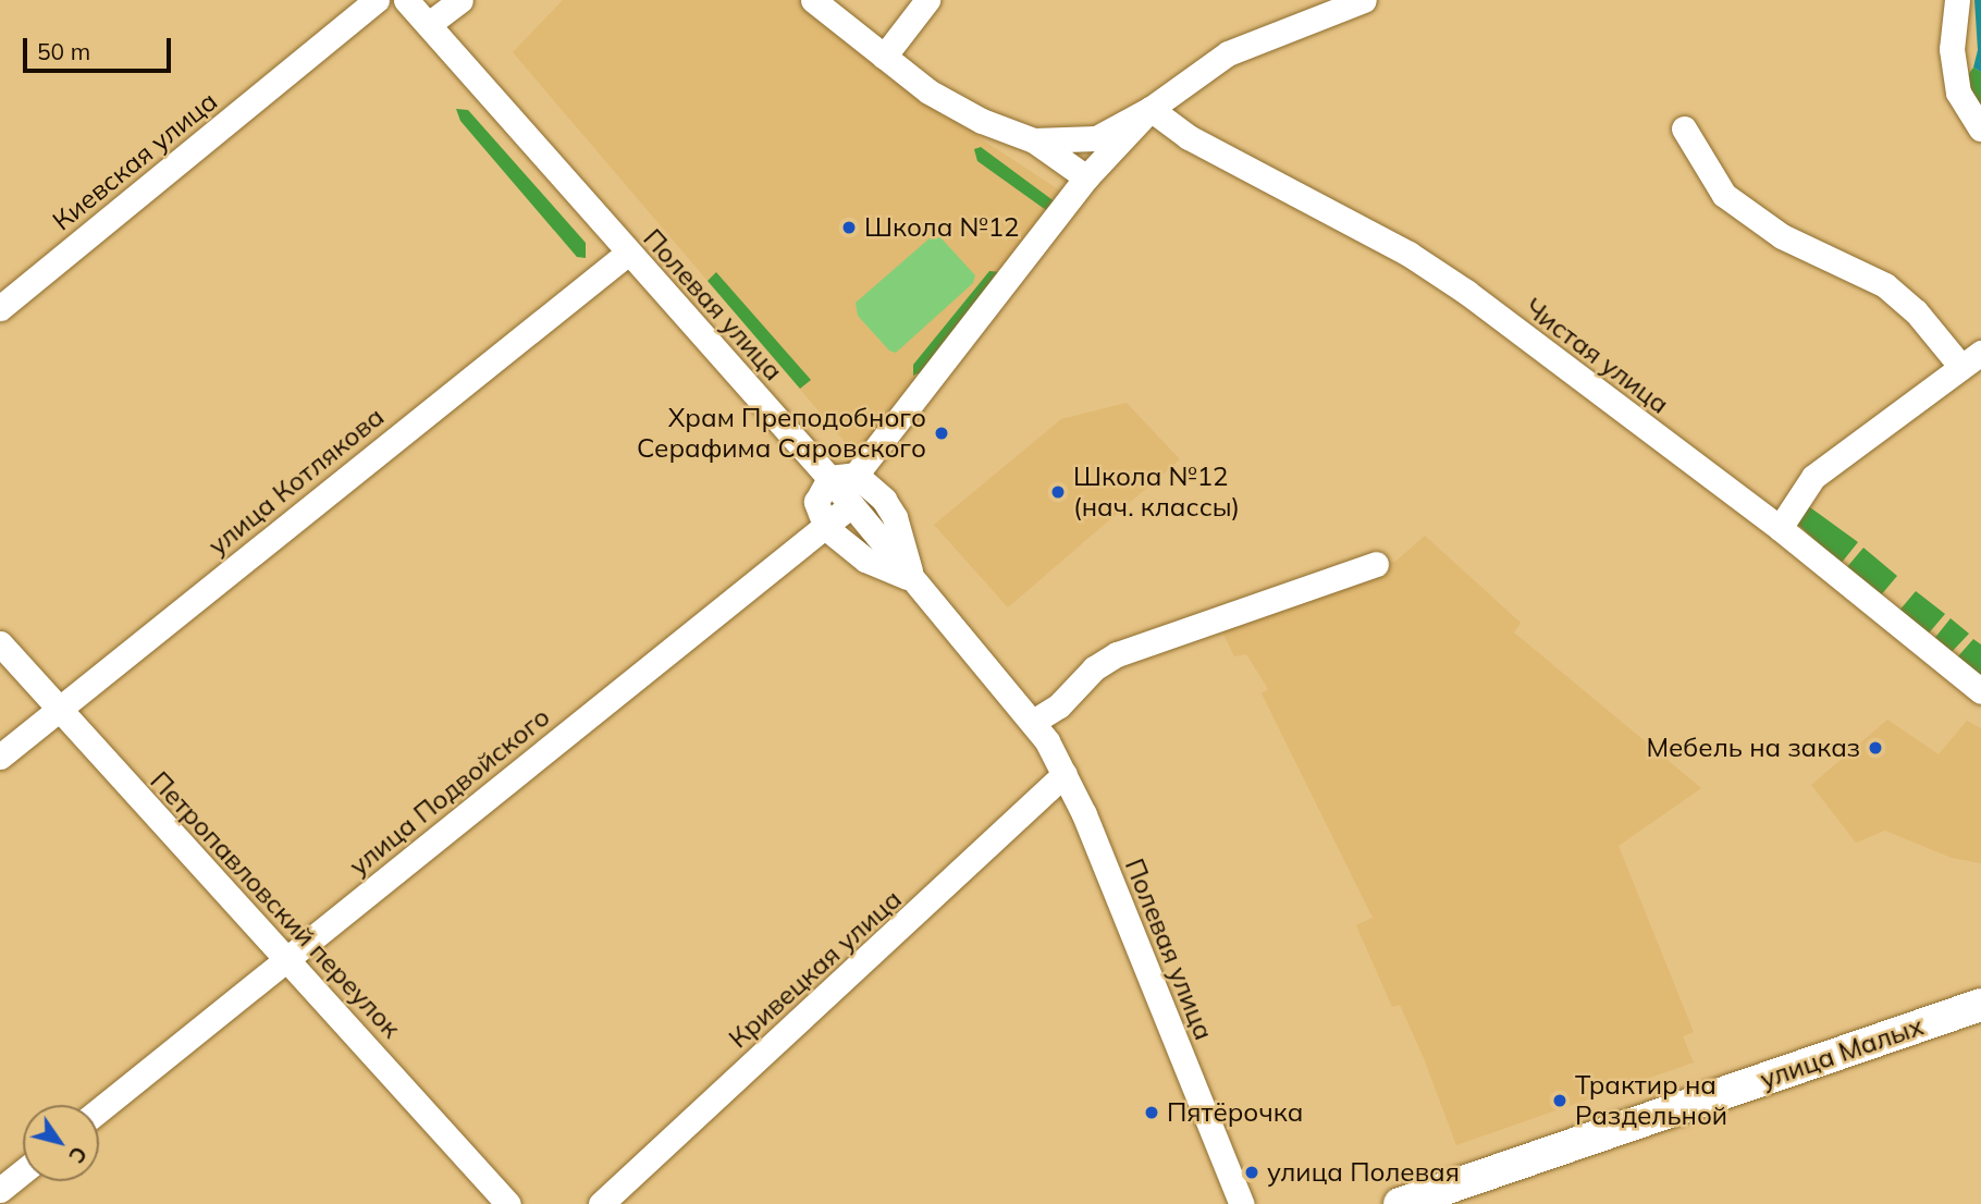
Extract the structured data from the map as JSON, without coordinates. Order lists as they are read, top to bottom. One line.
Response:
{"streets":{"main road":["улица Малых"],"street":["Киевская улица","Полевая улица","Чистая улица","улица Котлякова","улица Подвойского","Петропавловский переулок","Кривецкая улица"]},"crossings":[["Полевая улица","улица Котлякова"],["Полевая улица","улица Подвойского"],["Полевая улица","Кривецкая улица"],["улица Котлякова","Петропавловский переулок"],["улица Подвойского","Петропавловский переулок"]],"places":["Школа №12","Храм Преподобного Серафима Саровского","Школа №12 (нач. классы)","Мебель на заказ","Трактир на Раздельной","Пятёрочка","улица Полевая"],"scale_bar":"50 m","north":"bottom right"}
